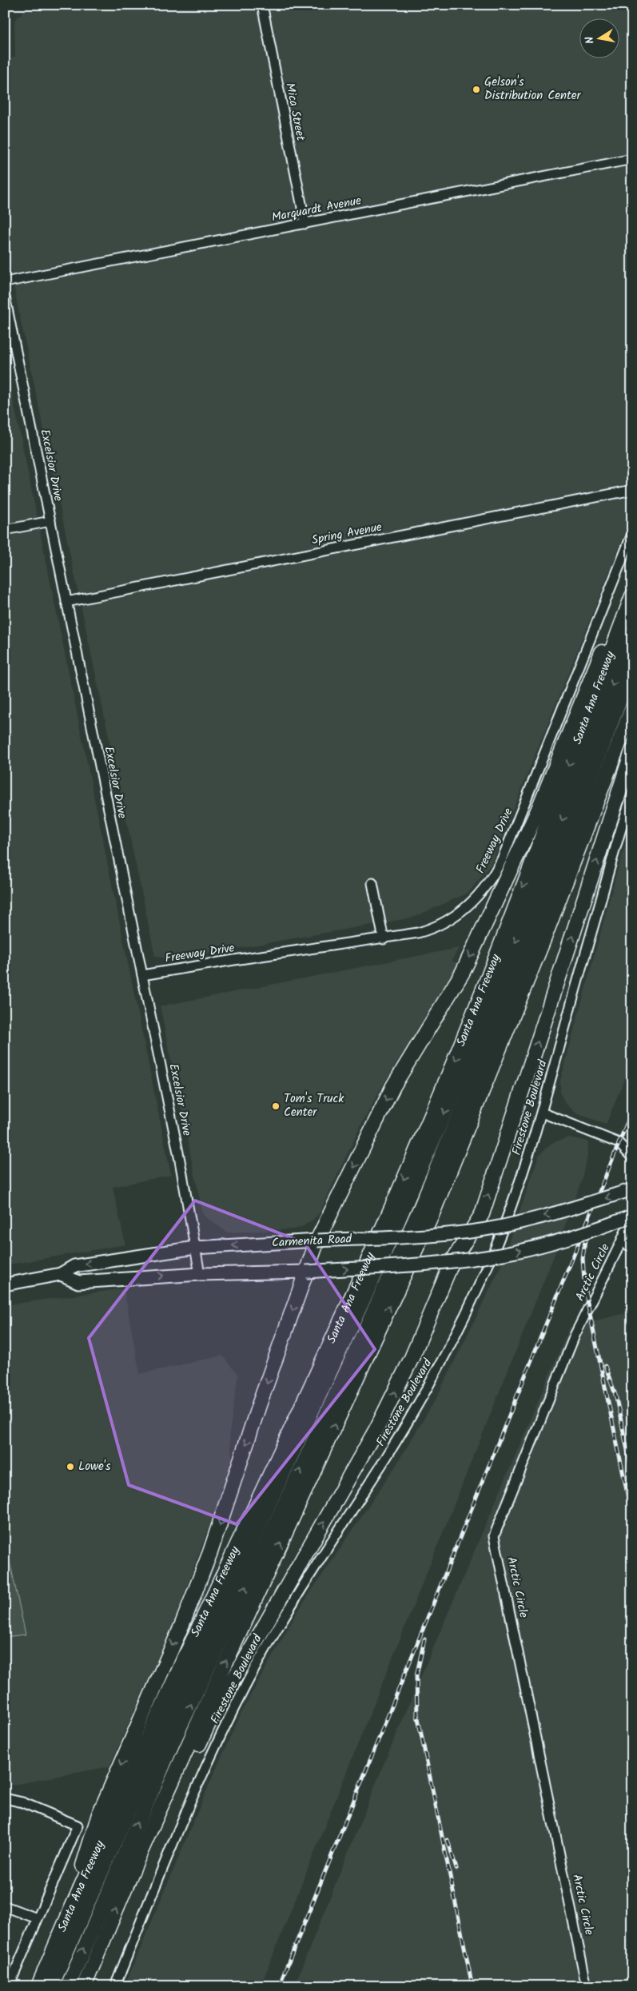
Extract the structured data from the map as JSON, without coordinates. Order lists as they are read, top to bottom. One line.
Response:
{"streets":{"highway":["Santa Ana Freeway"],"main road":["Carmenita Road"],"street":["Mica Street","Marquardt Avenue","Excelsior Drive","Spring Avenue","Freeway Drive","Firestone Boulevard","Arctic Circle"]},"crossings":[["Mica Street","Marquardt Avenue"],["Excelsior Drive","Spring Avenue"],["Excelsior Drive","Freeway Drive"],["Excelsior Drive","Carmenita Road"]],"places":["Gelson's Distribution Center","Tom's Truck Center","Lowe's"],"north":"left"}
